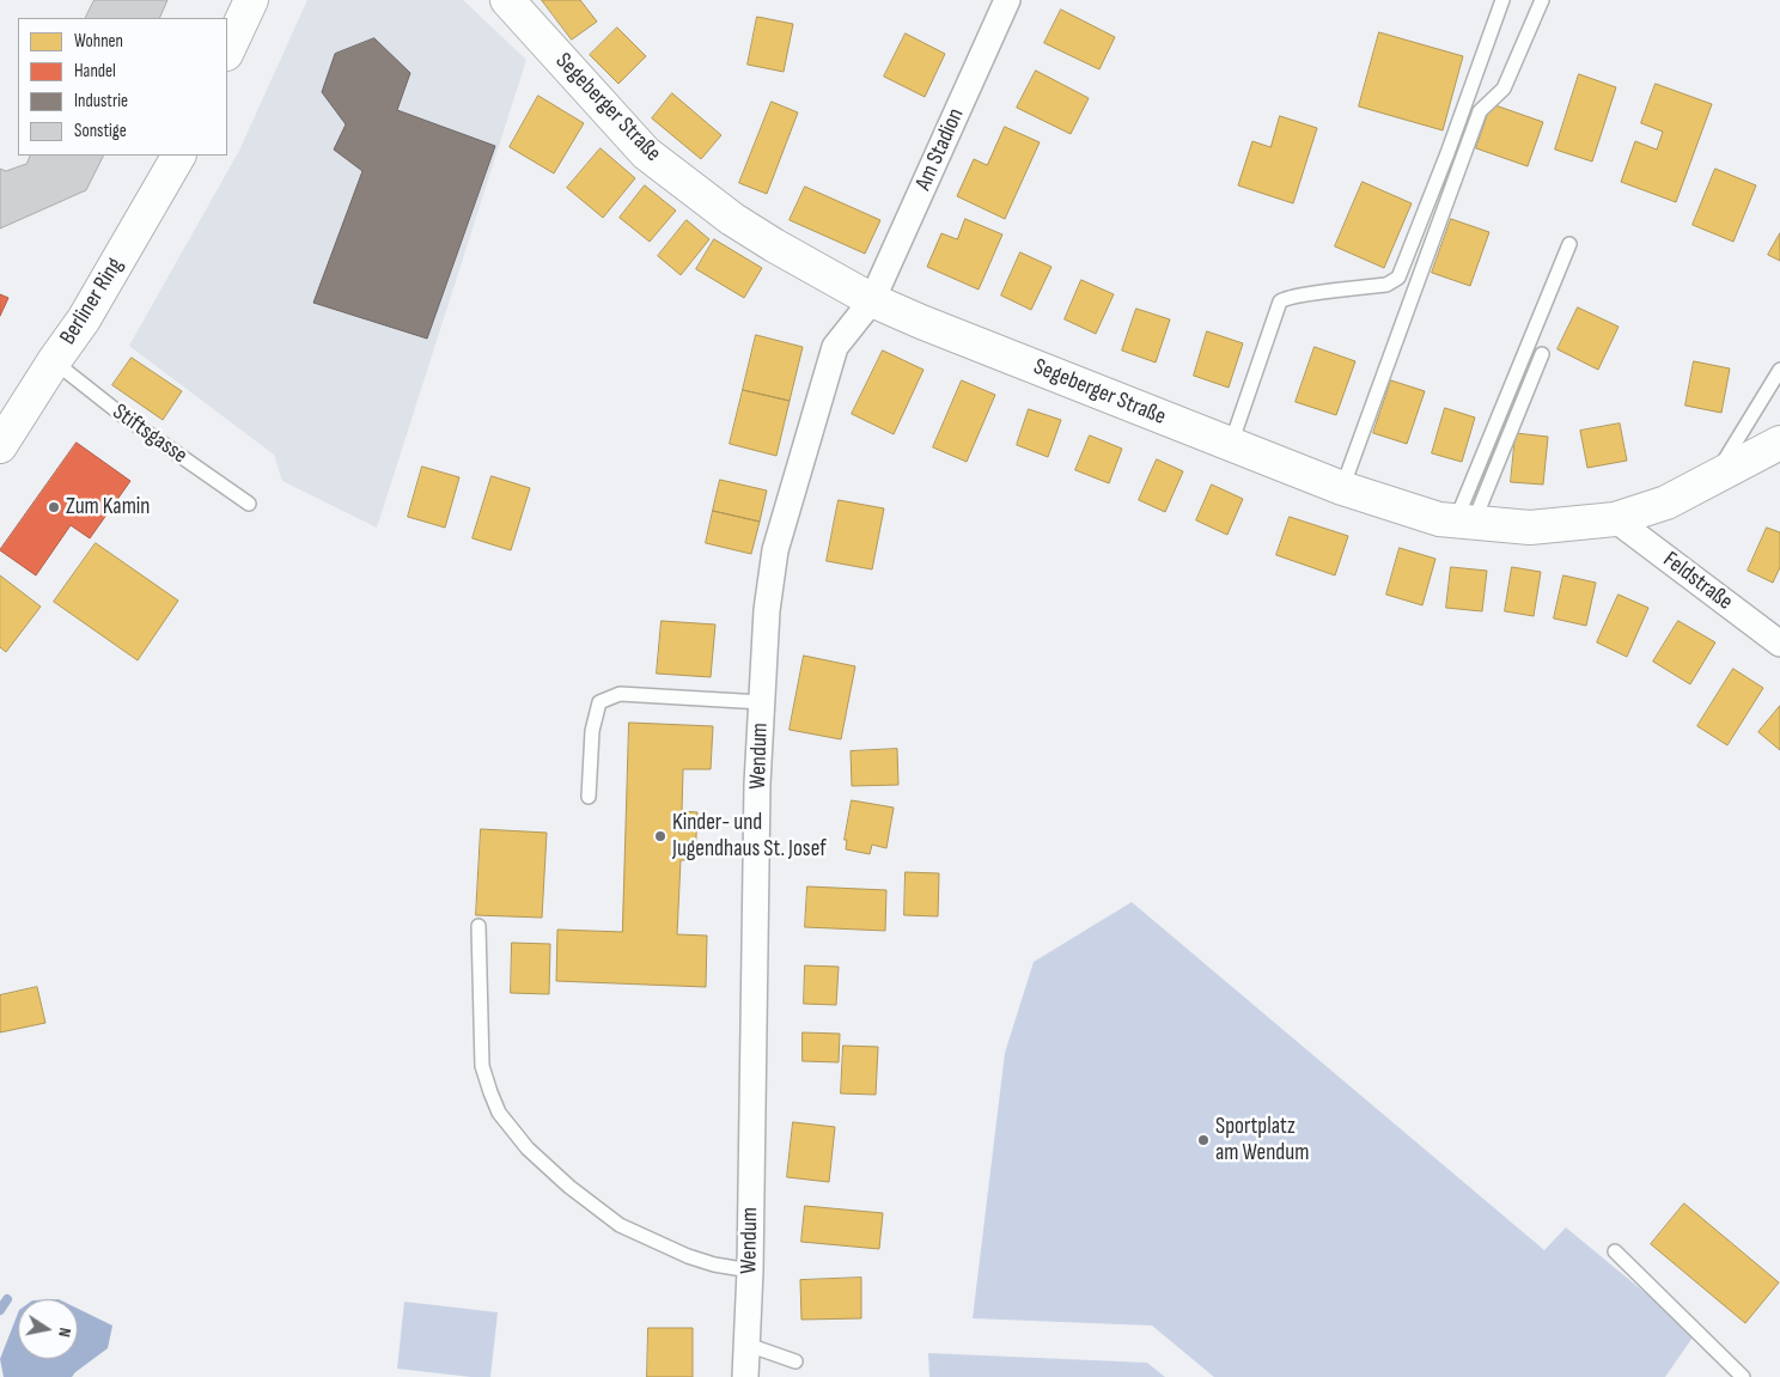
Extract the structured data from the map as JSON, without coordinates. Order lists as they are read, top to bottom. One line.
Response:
{"streets":{"main road":["Segeberger Straße","Berliner Ring"],"street":["Am Stadion","Feldstraße","Wendum"],"lane":["Stiftsgasse"]},"crossings":[["Segeberger Straße","Am Stadion"],["Segeberger Straße","Feldstraße"],["Segeberger Straße","Wendum"],["Am Stadion","Wendum"],["Berliner Ring","Stiftsgasse"]],"places":["Zum Kamin","Kinder- und Jugendhaus St. Josef","Sportplatz am Wendum"],"legend":["Wohnen","Handel","Industrie","Sonstige"],"north":"right"}
